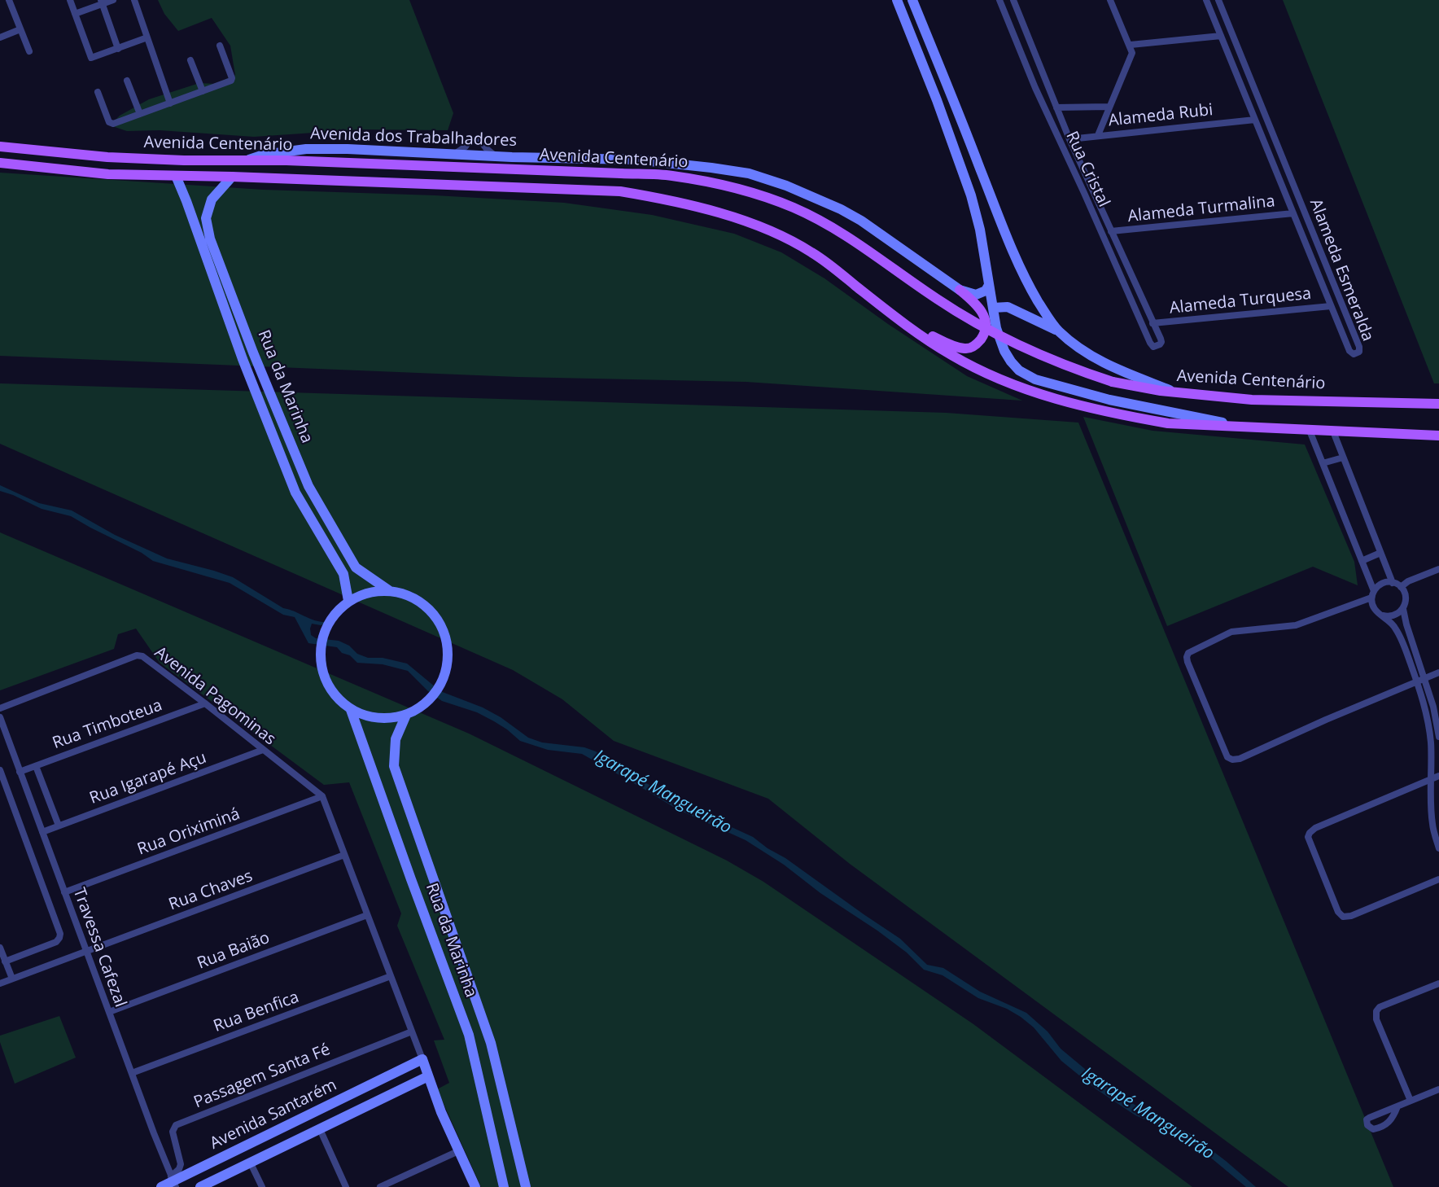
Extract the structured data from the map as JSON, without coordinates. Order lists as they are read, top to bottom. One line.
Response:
{"streets":{"main road":["Avenida dos Trabalhadores","Avenida Centenário","Rua da Marinha","Avenida Santarém"],"street":["Alameda Rubi","Rua Cristal","Alameda Turmalina","Alameda Esmeralda","Alameda Turquesa","Avenida Pagominas","Rua Timboteua","Rua Igarapé Açu","Rua Oriximiná","Rua Chaves","Travessa Cafezal","Rua Baião","Rua Benfica","Passagem Santa Fé"]},"crossings":[["Alameda Rubi","Rua Cristal"],["Alameda Rubi","Alameda Esmeralda"],["Avenida dos Trabalhadores","Avenida Centenário"],["Avenida Centenário","Rua da Marinha"],["Rua Cristal","Alameda Turmalina"],["Rua Cristal","Alameda Turquesa"],["Alameda Turmalina","Alameda Esmeralda"],["Alameda Esmeralda","Alameda Turquesa"],["Avenida Pagominas","Rua Timboteua"],["Avenida Pagominas","Rua Igarapé Açu"],["Avenida Pagominas","Rua Oriximiná"],["Rua Timboteua","Travessa Cafezal"],["Rua Igarapé Açu","Travessa Cafezal"],["Rua Oriximiná","Travessa Cafezal"],["Rua Chaves","Travessa Cafezal"],["Travessa Cafezal","Rua Baião"],["Travessa Cafezal","Rua Benfica"],["Travessa Cafezal","Passagem Santa Fé"],["Travessa Cafezal","Avenida Santarém"],["Passagem Santa Fé","Avenida Santarém"]],"water":["Igarapé Mangueirão"]}
